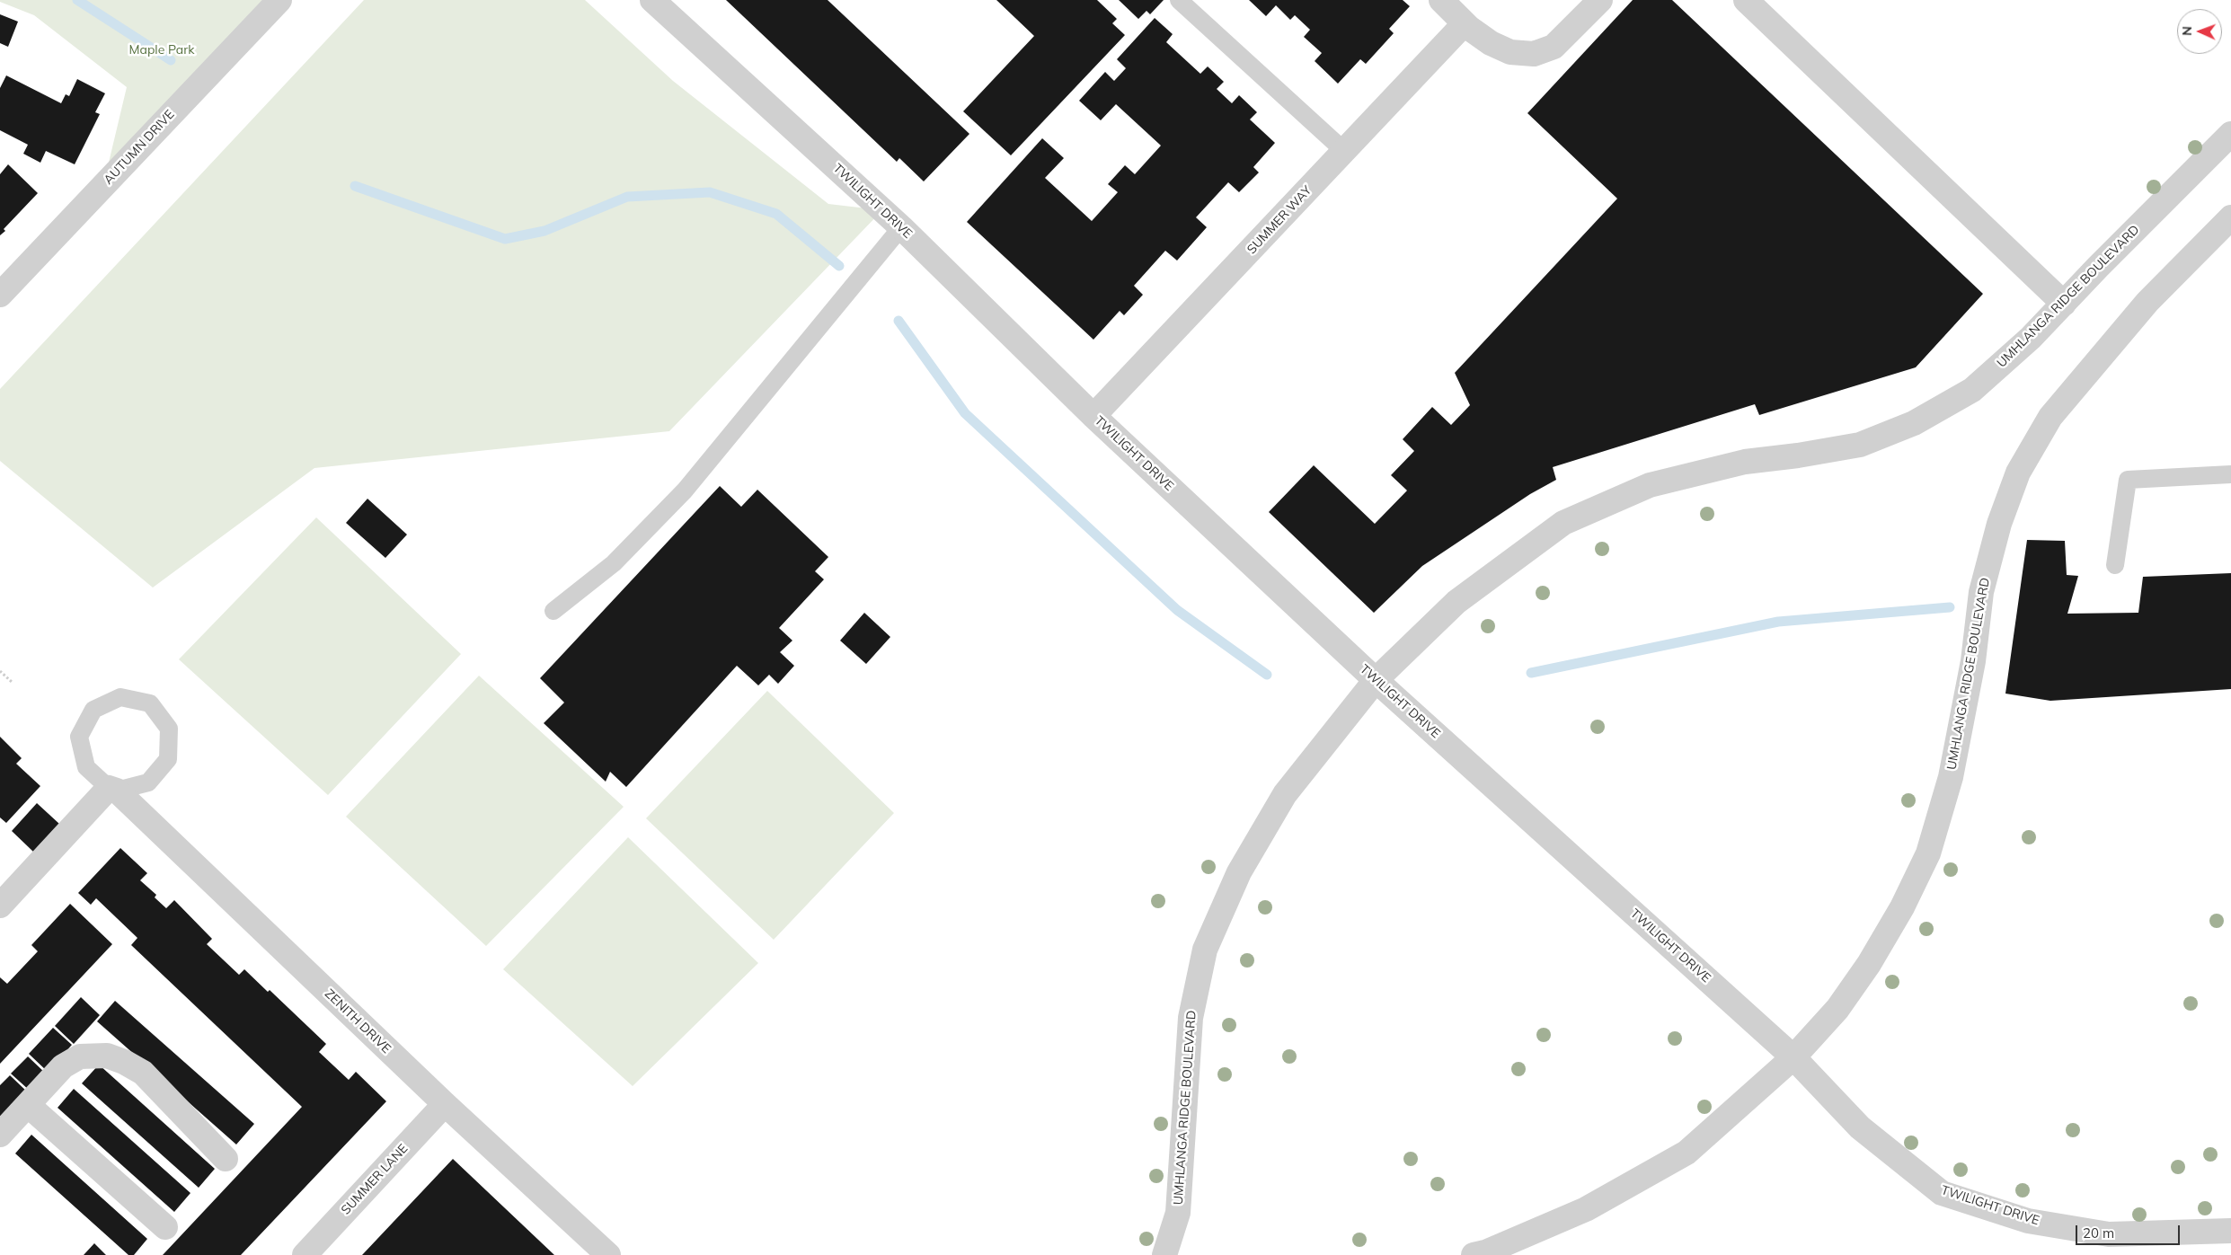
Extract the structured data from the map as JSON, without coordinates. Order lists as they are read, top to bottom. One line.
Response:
{"streets":{"street":["AUTUMN DRIVE","TWILIGHT DRIVE","SUMMER WAY","UMHLANGA RIDGE BOULEVARD","ZENITH DRIVE","SUMMER LANE"]},"crossings":[["TWILIGHT DRIVE","SUMMER WAY"],["TWILIGHT DRIVE","UMHLANGA RIDGE BOULEVARD"],["ZENITH DRIVE","SUMMER LANE"]],"parks":["Maple Park"],"scale_bar":"20 m","north":"left"}
